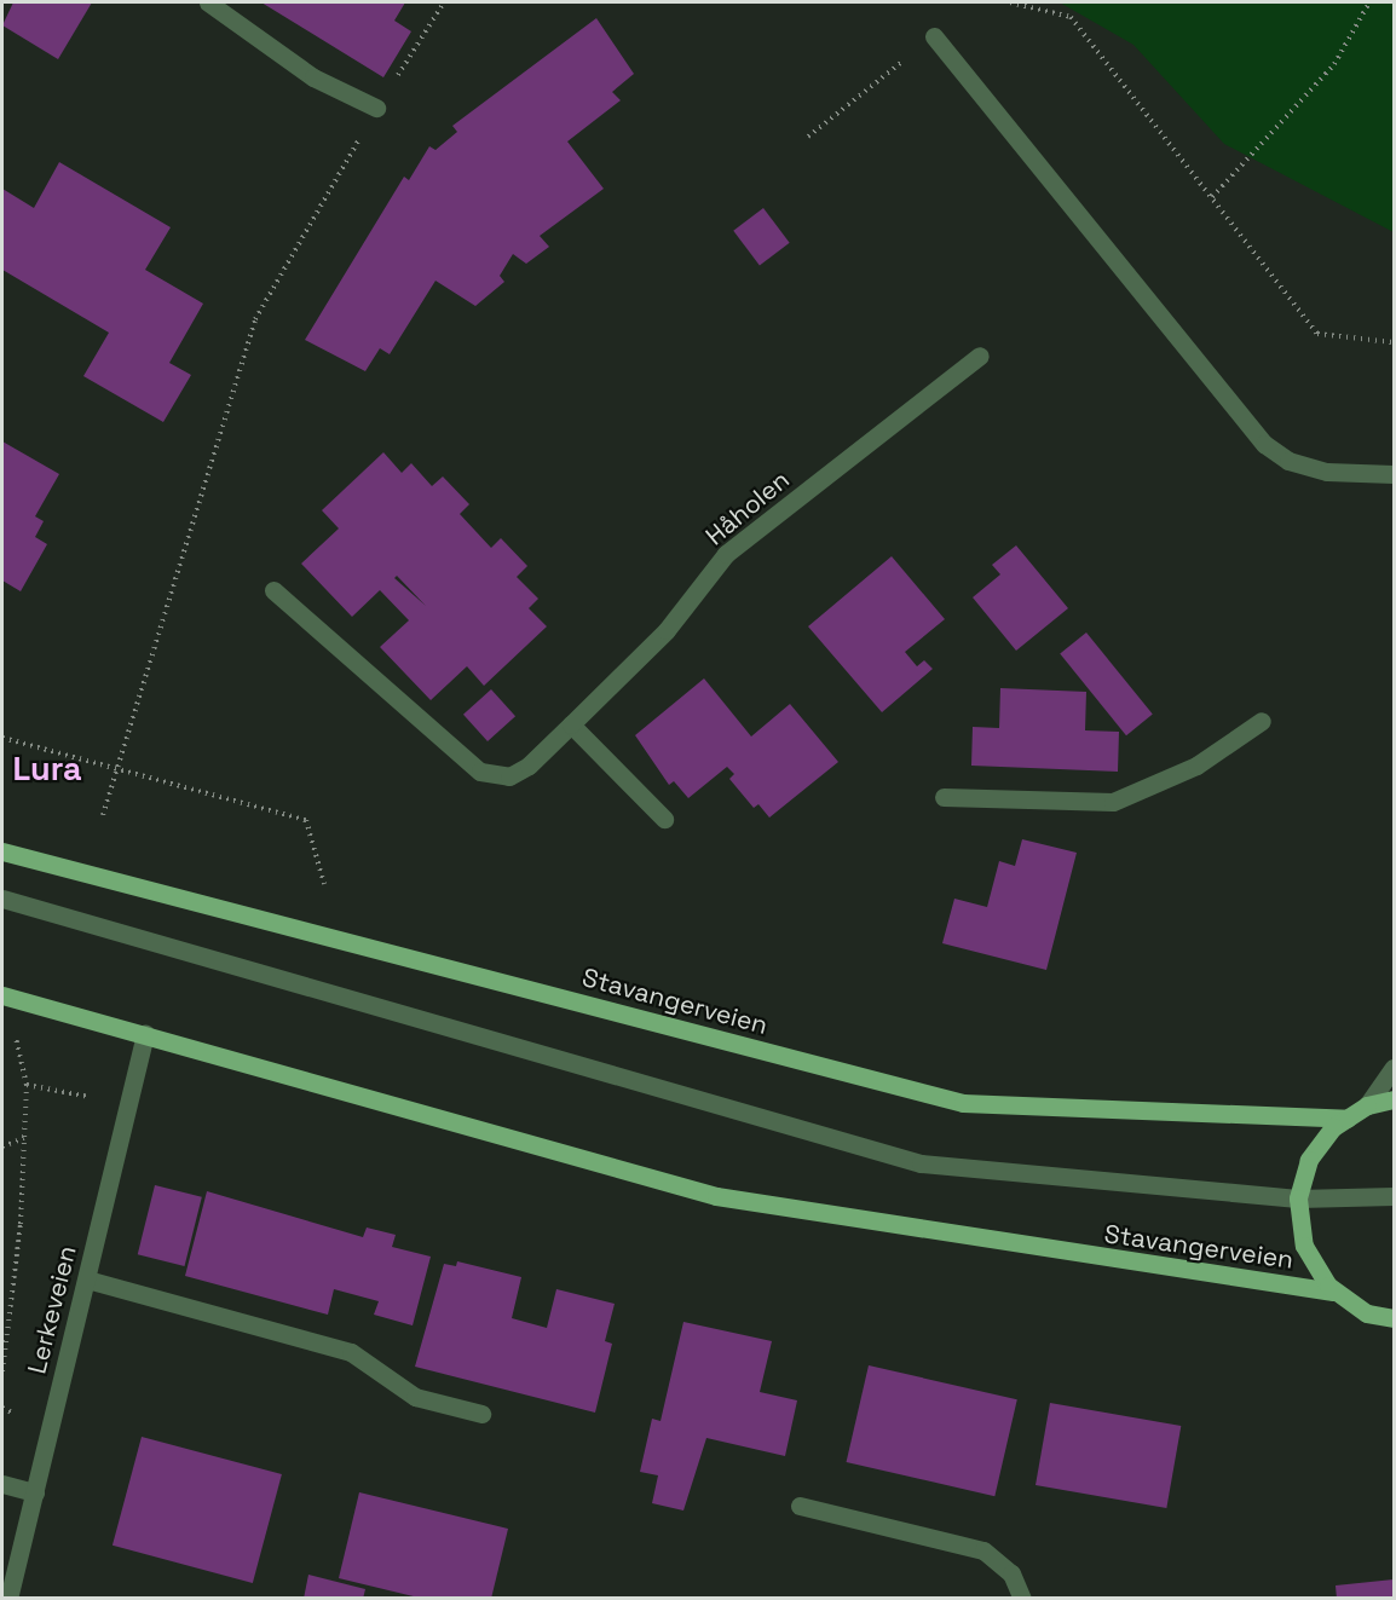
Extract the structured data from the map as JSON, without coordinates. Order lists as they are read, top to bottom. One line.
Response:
{"streets":{"main road":["Stavangerveien"],"street":["Håholen","Lerkeveien"]},"crossings":[["Stavangerveien","Lerkeveien"]],"districts":["Lura"]}
